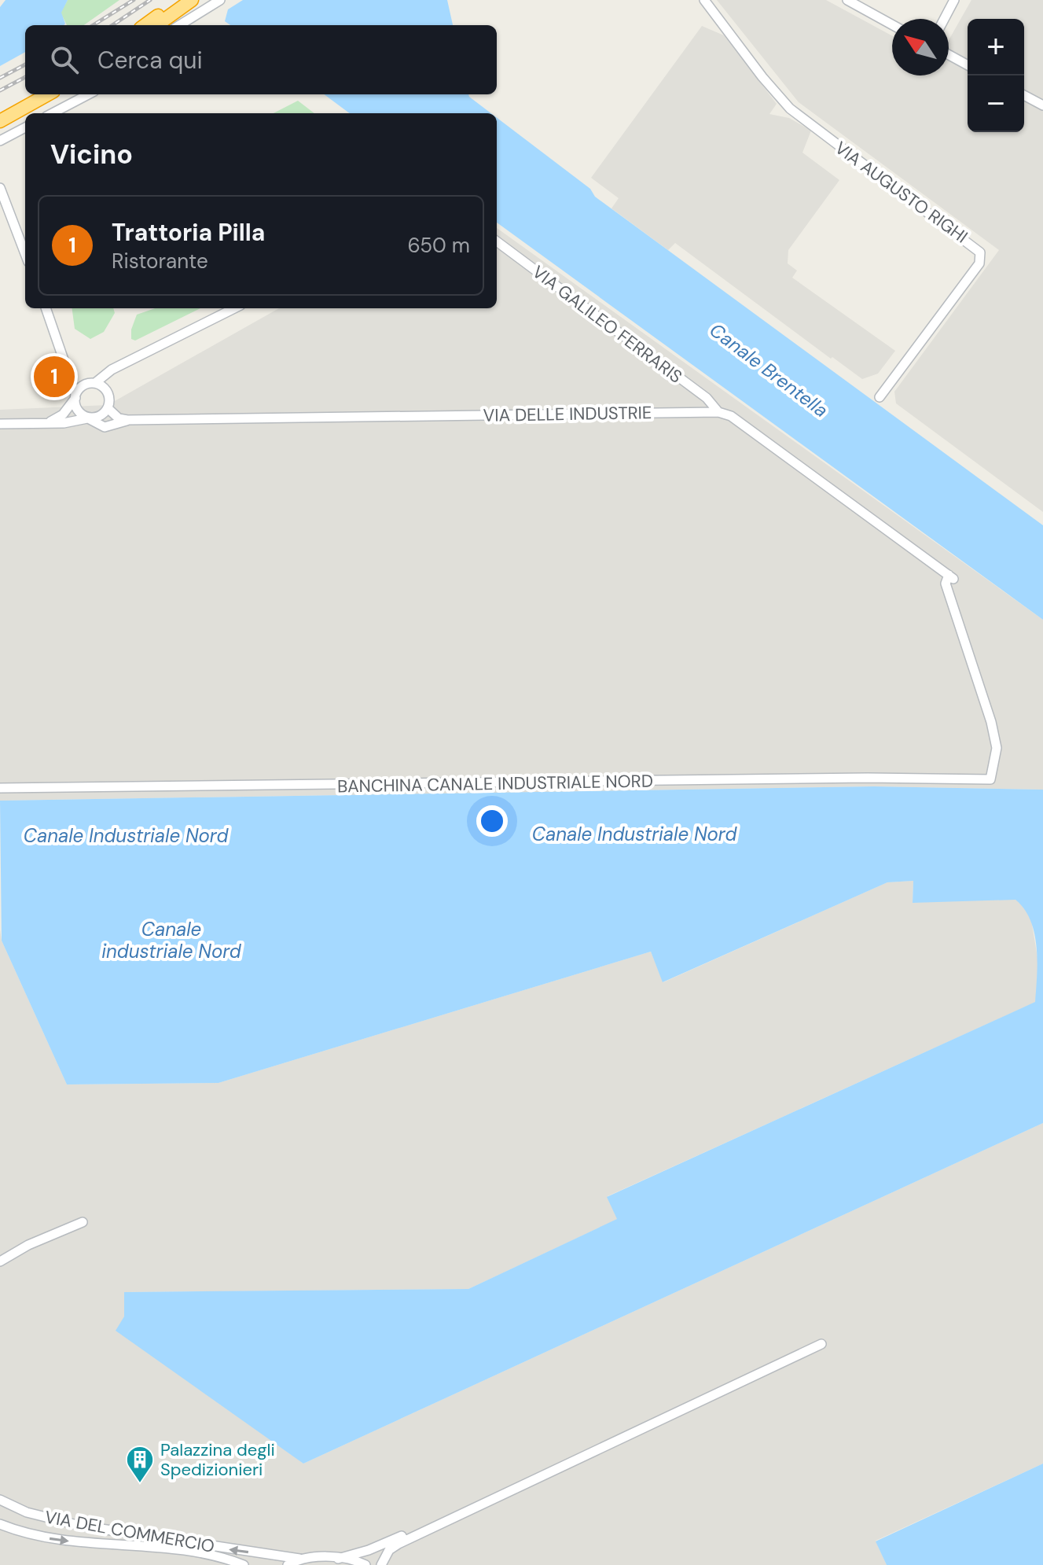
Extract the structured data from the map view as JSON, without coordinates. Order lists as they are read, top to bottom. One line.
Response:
{"streets":{"street":["VIA AUGUSTO RIGHI","VIA GALILEO FERRARIS","VIA DELLE INDUSTRIE","BANCHINA CANALE INDUSTRIALE NORD","VIA DEL COMMERCIO"]},"crossings":[["VIA GALILEO FERRARIS","VIA DELLE INDUSTRIE"],["VIA DELLE INDUSTRIE","BANCHINA CANALE INDUSTRIALE NORD"]],"water":["Canale Brentella","Canale Industriale Nord","Canale industriale Nord"],"places":{"building":["Palazzina degli Spedizionieri"]},"north":"top left","page":{"map_buttons":["+","−"],"search":"Cerca qui","heading":"Vicino","list":[{"mark":"1","name":"Trattoria Pilla","note":"Ristorante","value":"650 m"}],"pins":"1"}}
